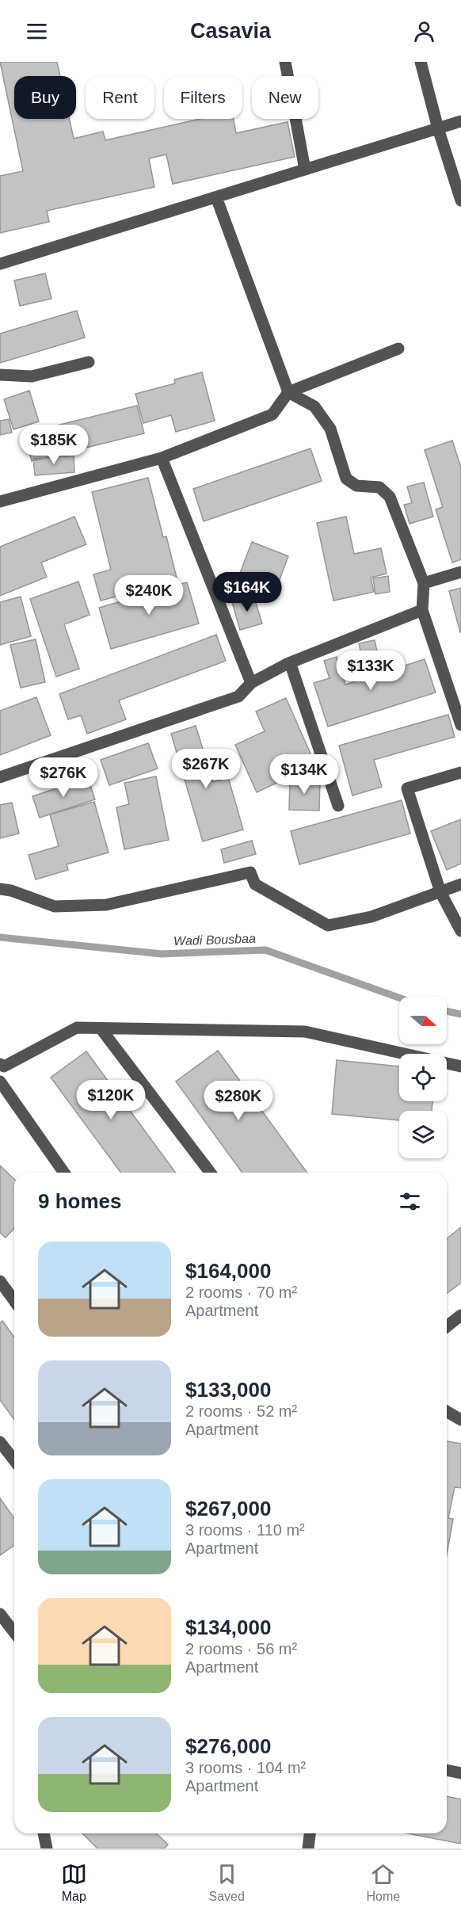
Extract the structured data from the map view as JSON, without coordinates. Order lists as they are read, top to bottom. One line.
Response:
{"water":["Wadi Bousbaa"],"north":"right","page":{"header":"Casavia","chip":["Buy","Rent","Filters","New"],"price":["$185K","$164K","$240K","$133K","$267K","$134K","$276K","$120K","$280K"],"heading":"9 homes","list":[{"name":"$164,000","note":"2 rooms · 70 m² · Apartment"},{"name":"$133,000","note":"2 rooms · 52 m² · Apartment"},{"name":"$267,000","note":"3 rooms · 110 m² · Apartment"},{"name":"$134,000","note":"2 rooms · 56 m² · Apartment"},{"name":"$276,000","note":"3 rooms · 104 m² · Apartment"}],"tabs":["Map","Saved","Home"]}}
